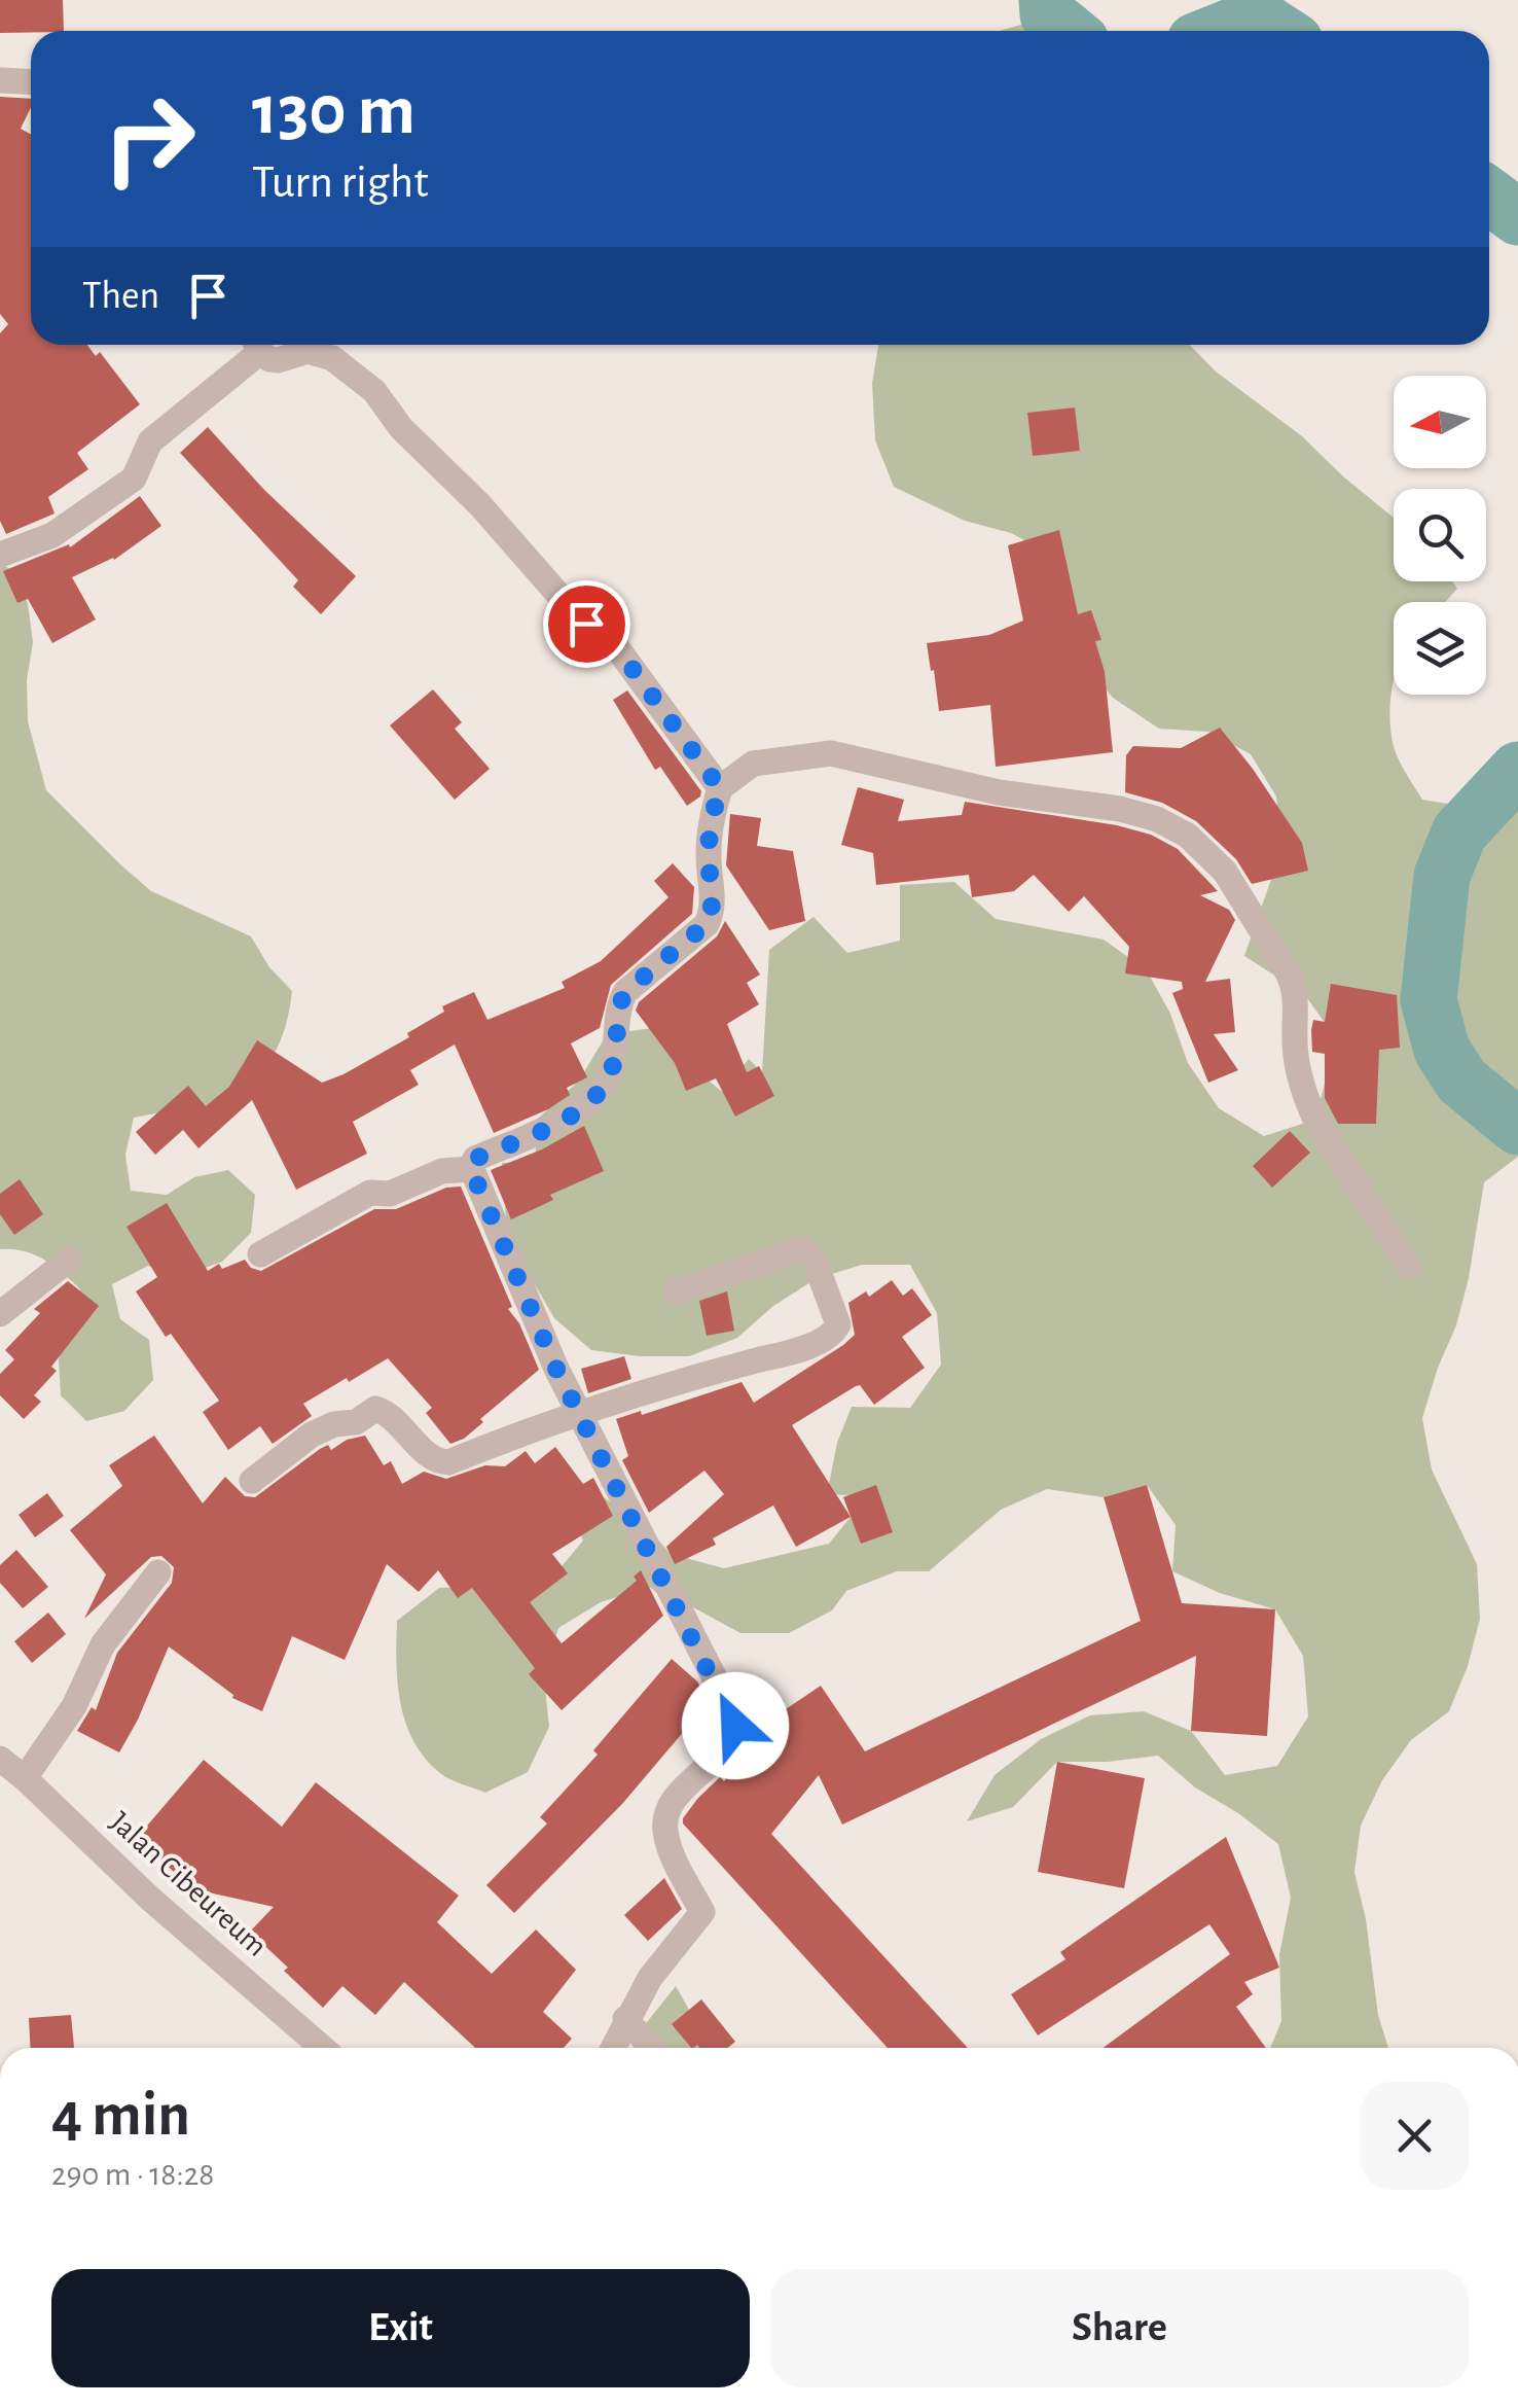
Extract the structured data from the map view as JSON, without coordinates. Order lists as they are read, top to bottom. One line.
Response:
{"streets":{"street":["Jalan Cibeureum"]},"north":"left","page":{"turn":["130 m","Turn right"],"then":"Then","heading":["4 min","290 m · 18:28"],"buttons":["Exit","Share"]}}
